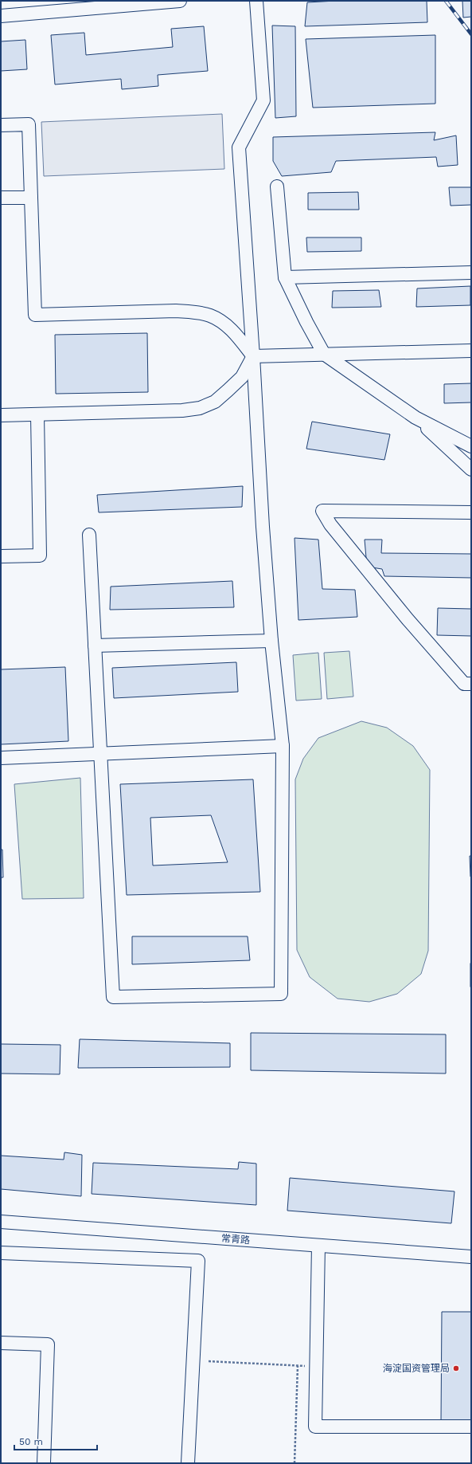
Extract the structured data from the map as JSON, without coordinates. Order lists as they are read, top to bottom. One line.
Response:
{"streets":{"street":["常青路"]},"places":["海淀国资管理局"],"scale_bar":"50 m"}
